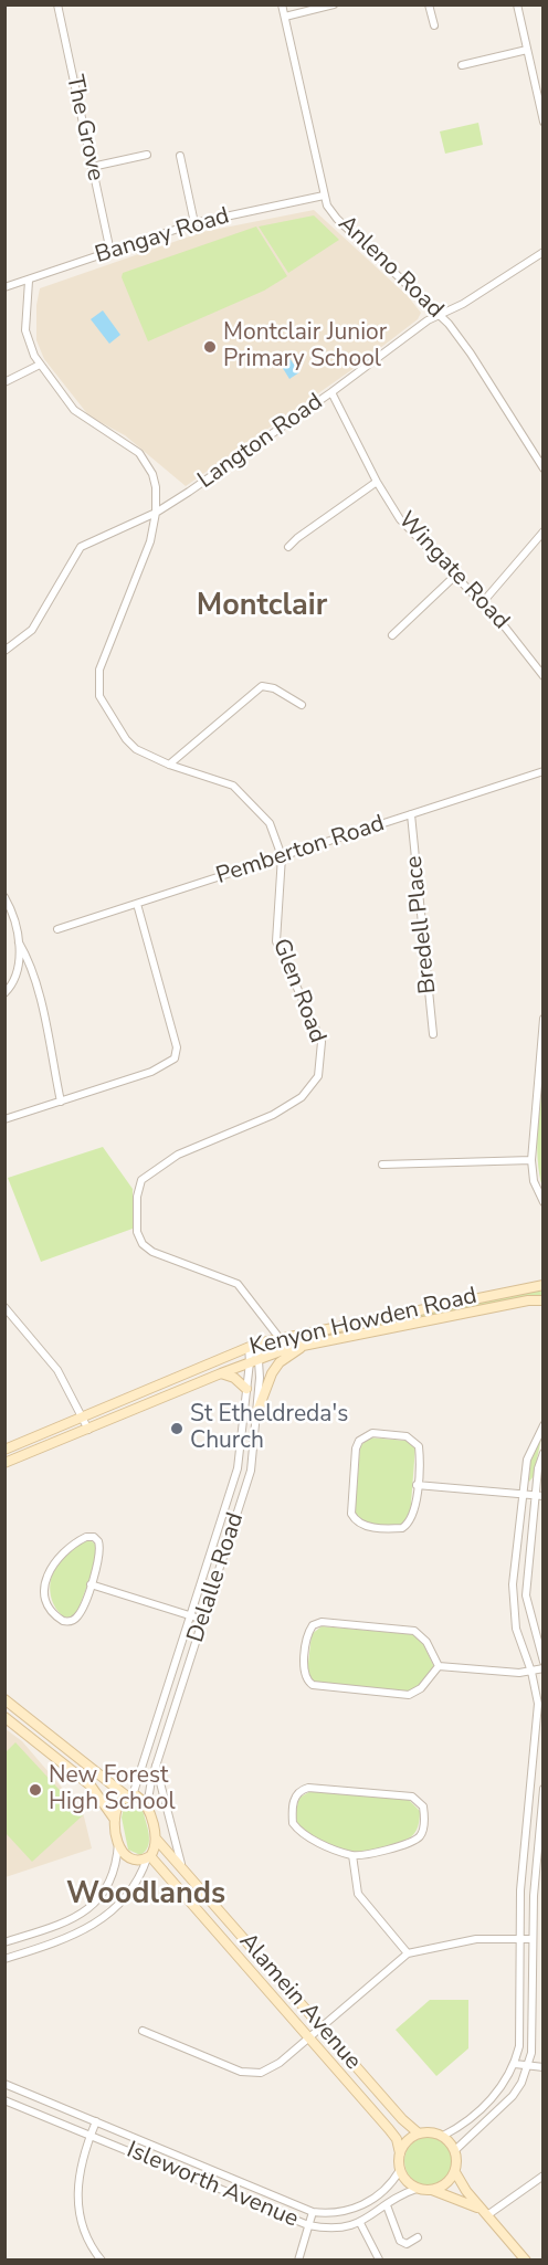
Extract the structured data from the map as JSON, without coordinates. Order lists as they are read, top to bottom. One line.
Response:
{"streets":{"street":["The Grove","Bangay Road","Anleno Road","Langton Road","Wingate Road","Pemberton Road","Bredell Place","Glen Road","Kenyon Howden Road","Delalle Road","Alamein Avenue","Isleworth Avenue"]},"crossings":[["The Grove","Bangay Road"],["Bangay Road","Anleno Road"],["Bangay Road","Glen Road"],["Anleno Road","Langton Road"],["Langton Road","Wingate Road"],["Langton Road","Glen Road"],["Pemberton Road","Bredell Place"],["Pemberton Road","Glen Road"],["Glen Road","Kenyon Howden Road"],["Kenyon Howden Road","Delalle Road"],["Alamein Avenue","Isleworth Avenue"]],"districts":["Montclair","Woodlands"],"places":["Montclair Junior Primary School","St Etheldreda's Church","New Forest High School"]}
